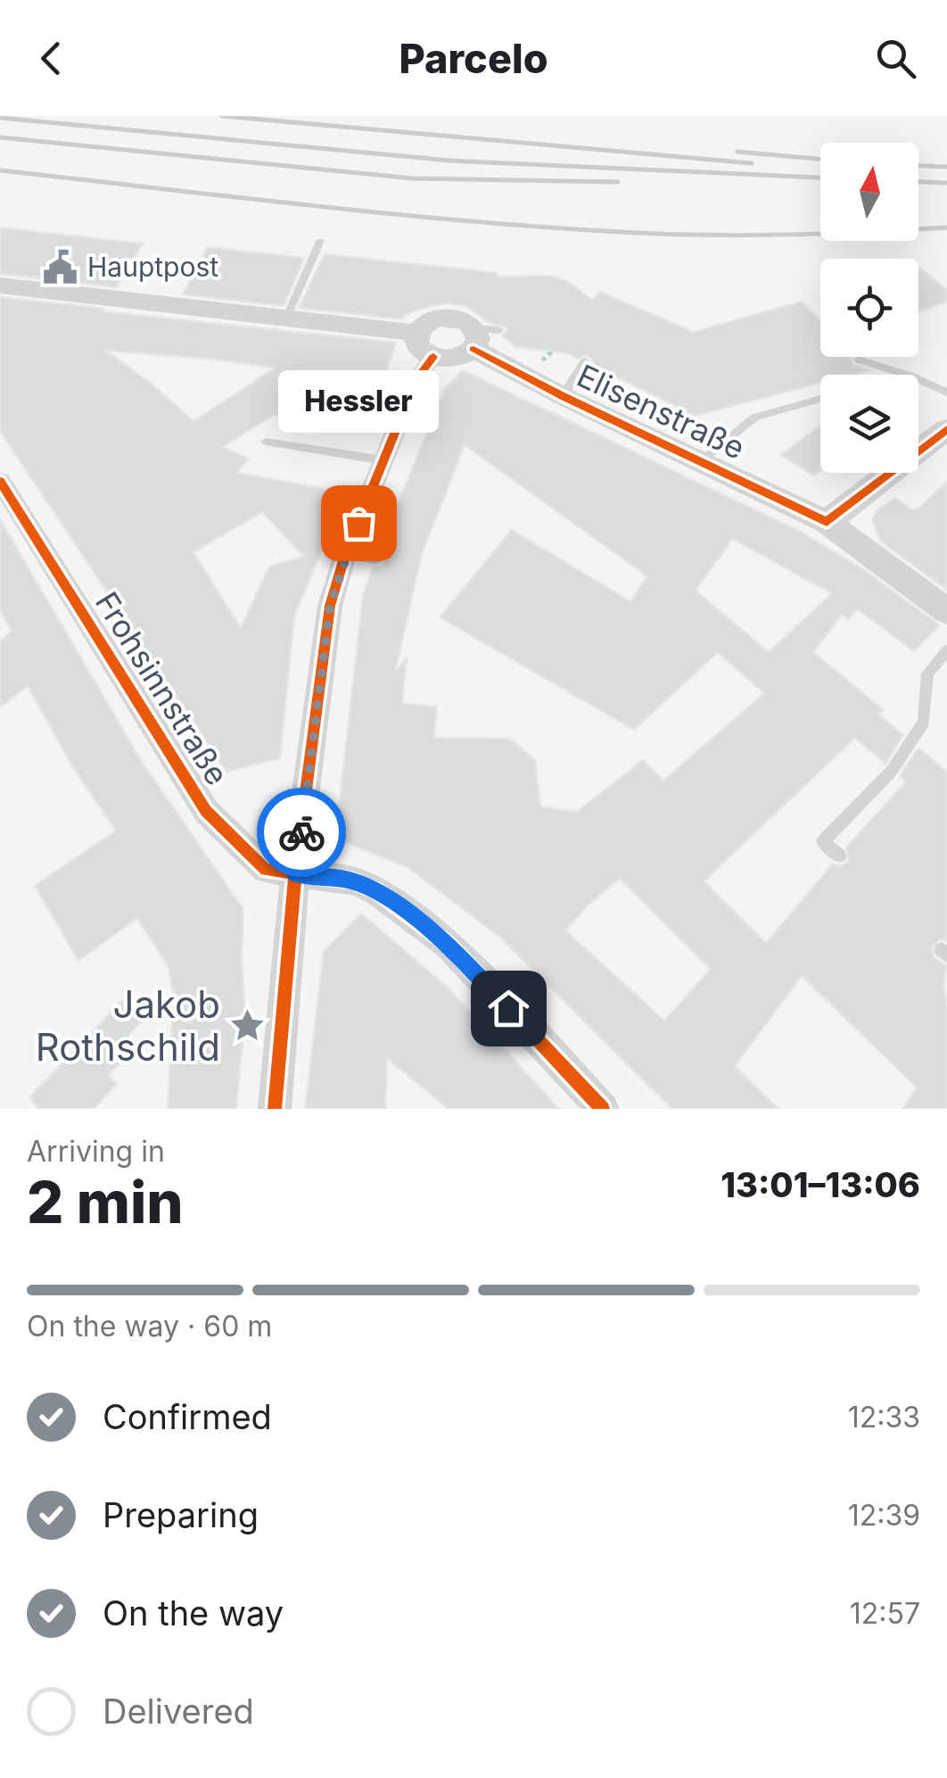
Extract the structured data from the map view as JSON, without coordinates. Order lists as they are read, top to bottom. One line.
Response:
{"streets":{"street":["Elisenstraße","Frohsinnstraße"]},"places":{"public building":["Hauptpost"],"other":["Hessler"],"place":["Jakob Rothschild"]},"north":"top","page":{"header":"Parcelo","bubble":"Hessler","heading":["2 min","Arriving in","13:01–13:06"],"bar":"On the way · 60 m","list":[["Confirmed","12:33"],["Preparing","12:39"],["On the way","12:57"],"Delivered"]}}
